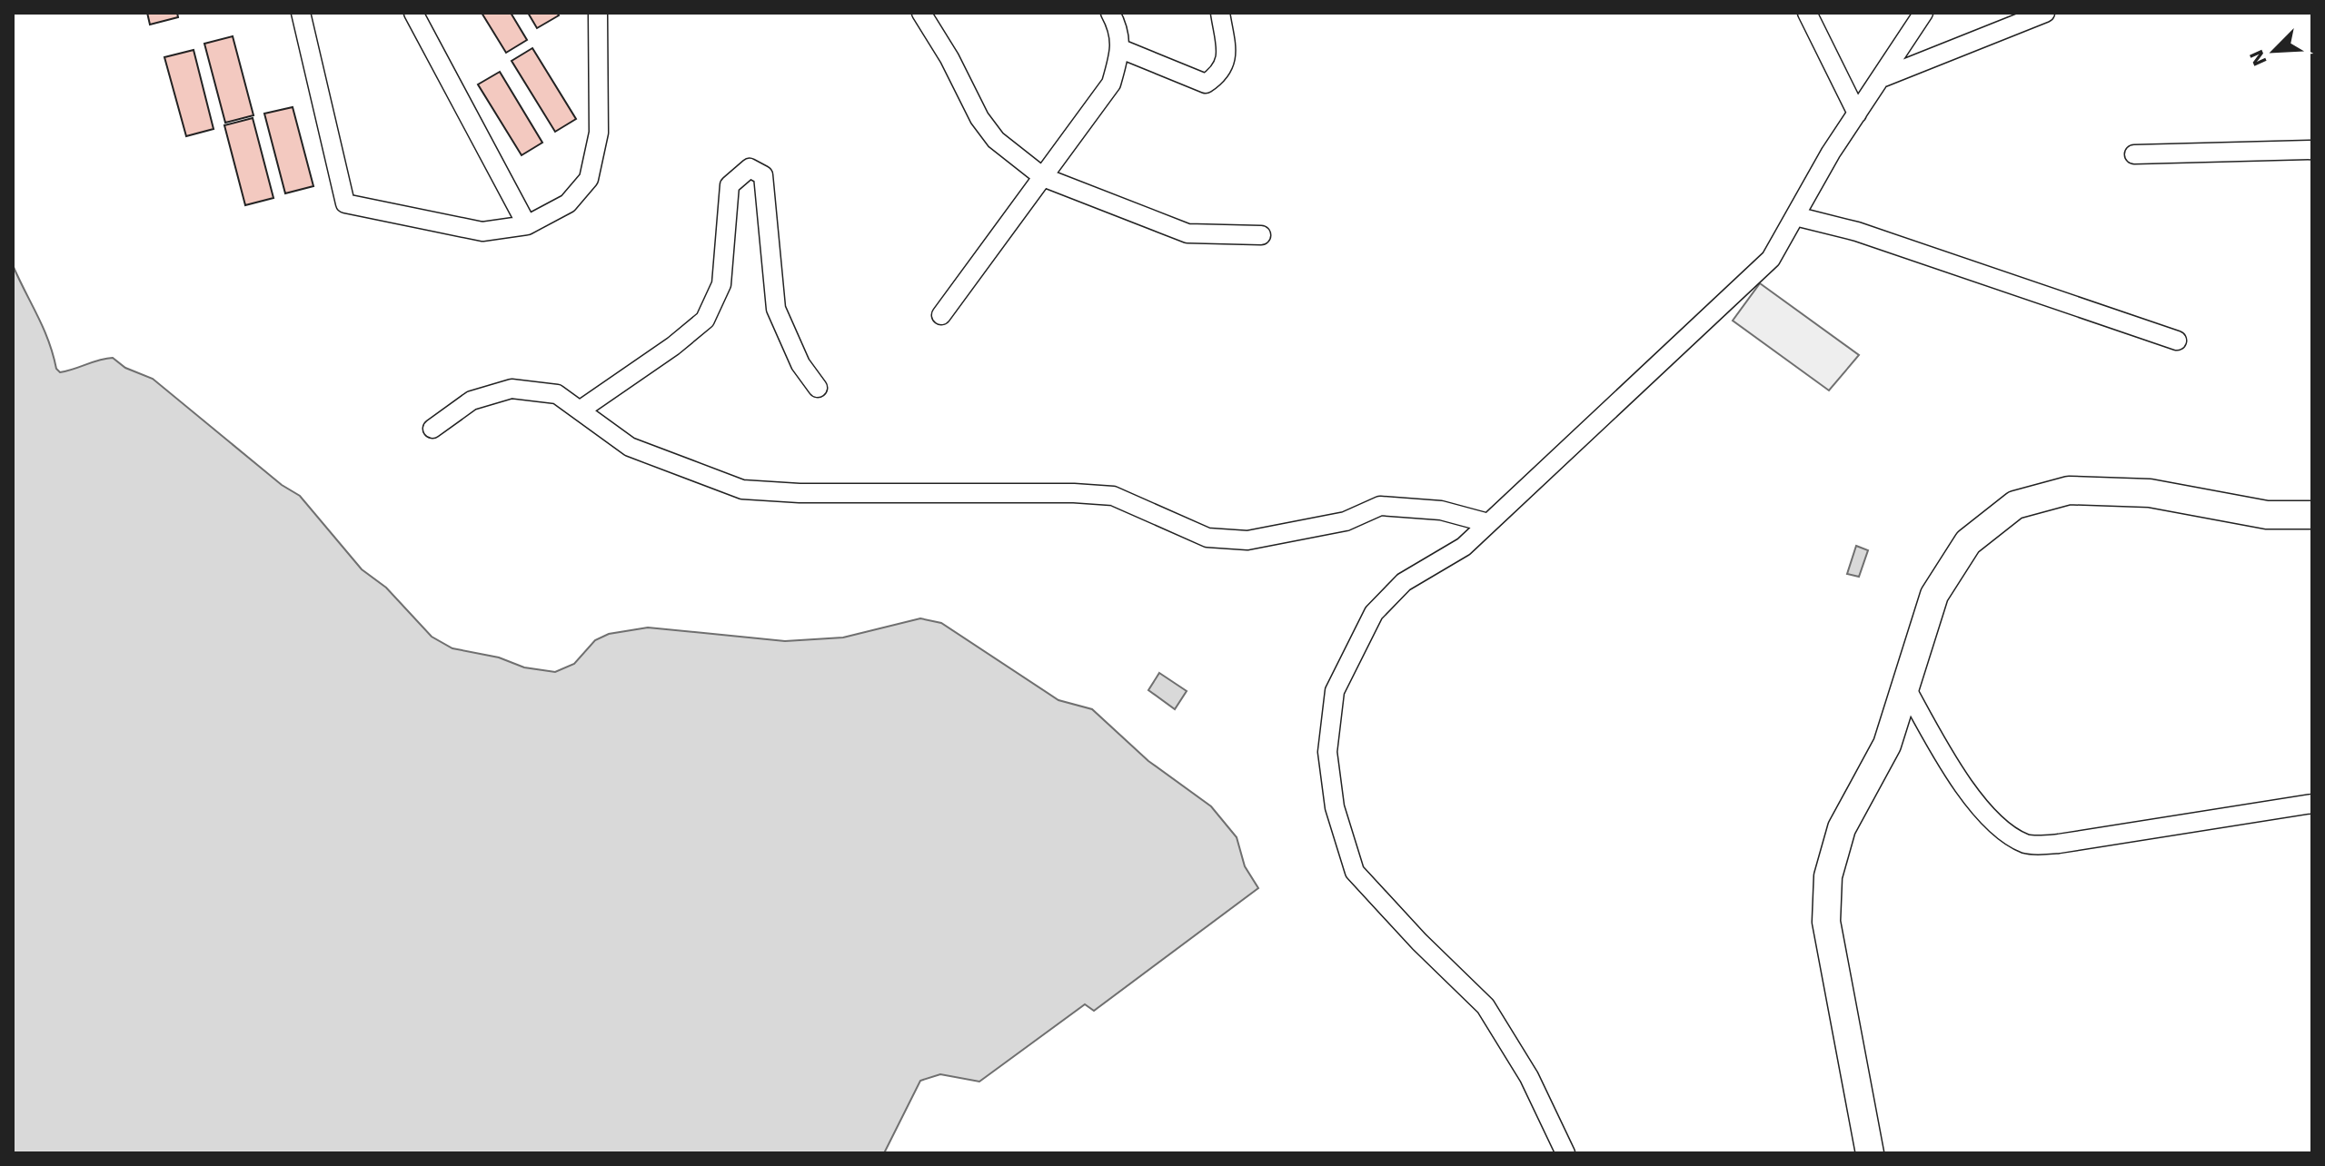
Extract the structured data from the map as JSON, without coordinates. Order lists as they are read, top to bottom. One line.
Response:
{"north":"bottom left"}
